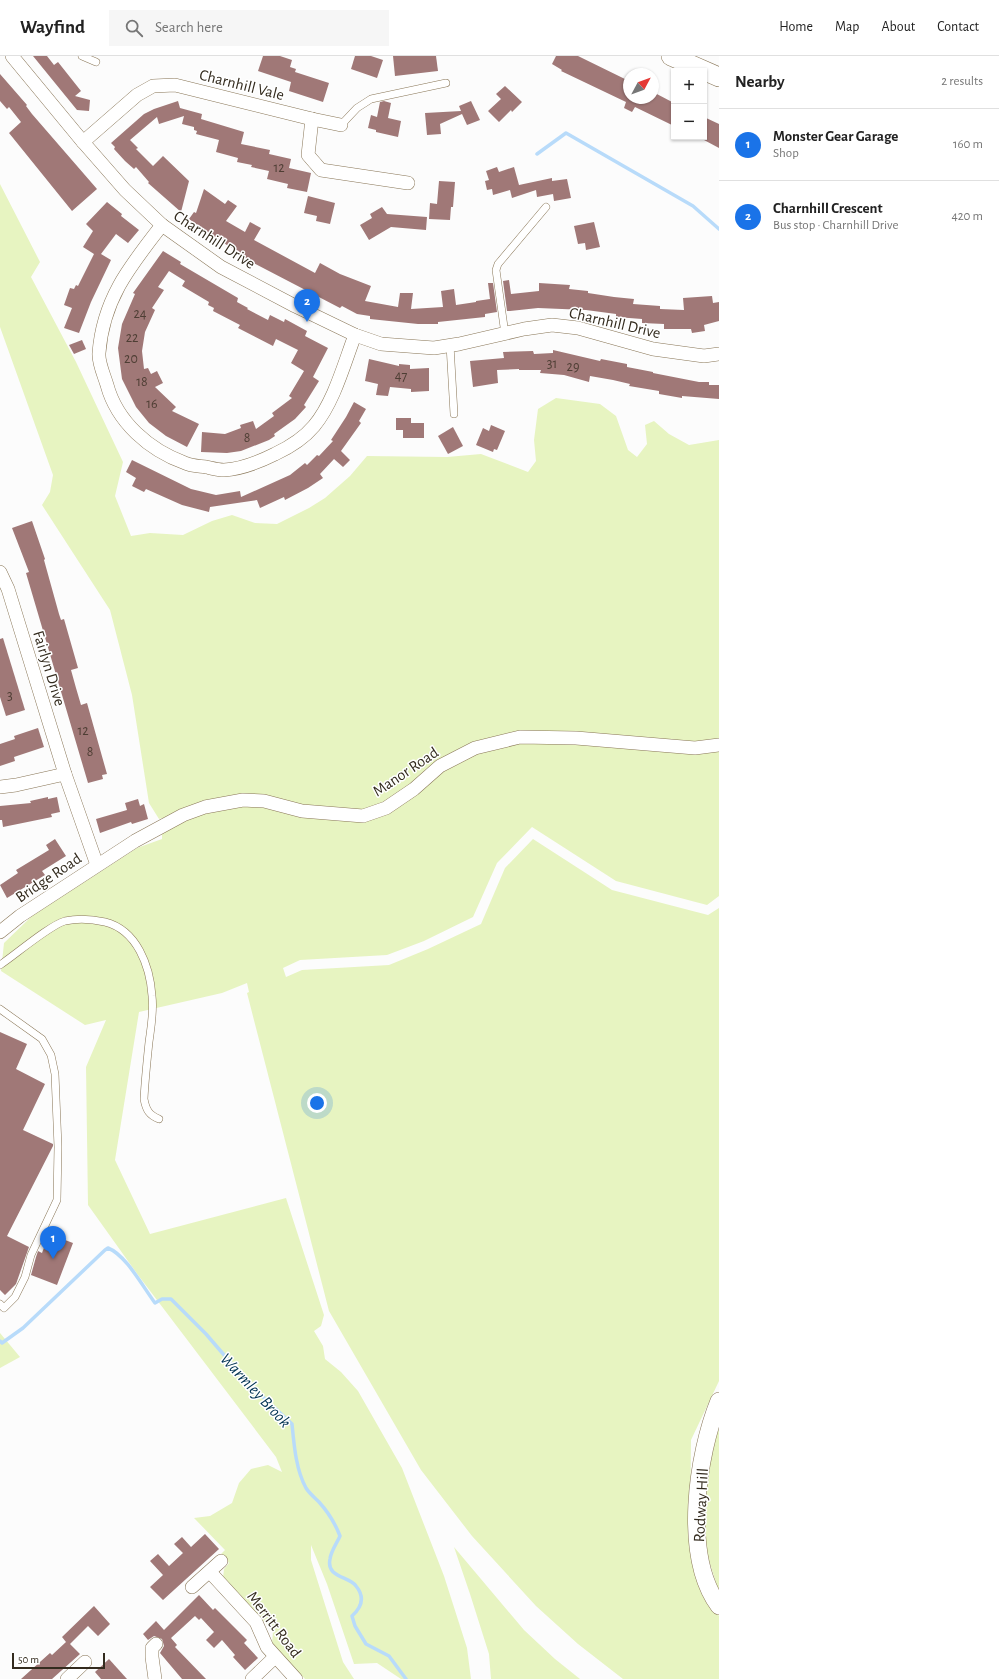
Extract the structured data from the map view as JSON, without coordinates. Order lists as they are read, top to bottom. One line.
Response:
{"streets":{"street":["Charnhill Vale","Charnhill Drive","Fairlyn Drive","Manor Road","Bridge Road","Rodway Hill","Merritt Road"]},"crossings":[["Charnhill Vale","Charnhill Drive"],["Fairlyn Drive","Manor Road"],["Fairlyn Drive","Bridge Road"],["Manor Road","Bridge Road"]],"water":["Warmley Brook"],"house_numbers":["12","24","22","20","31","29","47","18","16","8","3","12","8"],"scale_bar":"50 m","north":"top right","page":{"header":"Wayfind","search":"Search here","nav":["Home","Map","About","Contact"],"heading":["Nearby","2 results"],"map_buttons":["+","−"],"list":[{"mark":"1","name":"Monster Gear Garage","note":"Shop","value":"160 m"},{"mark":"2","name":"Charnhill Crescent","note":"Bus stop · Charnhill Drive","value":"420 m"}],"pins":["2","1"],"scale":"50 m"}}
